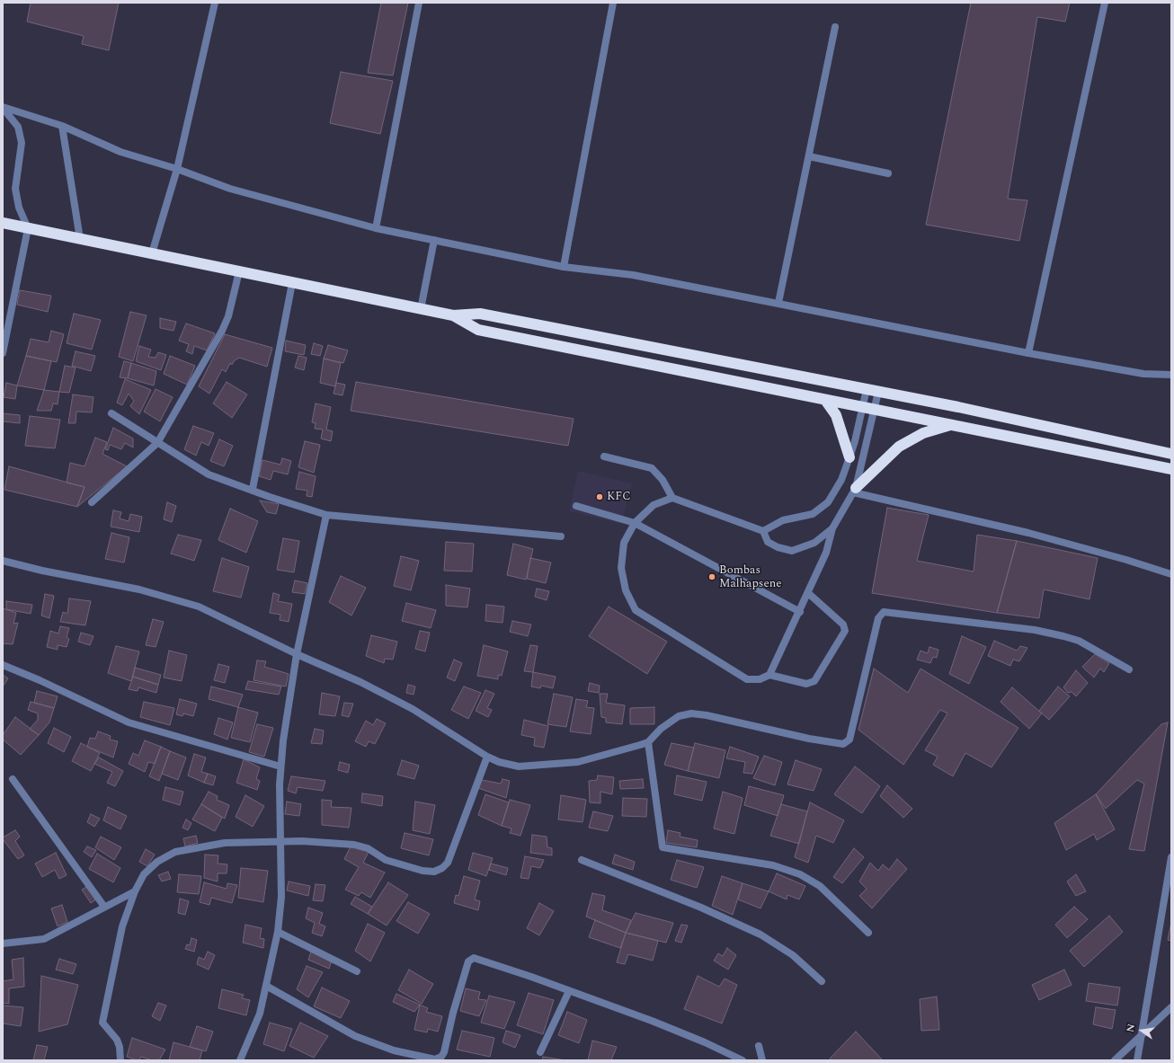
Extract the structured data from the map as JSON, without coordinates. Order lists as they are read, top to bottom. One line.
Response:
{"places":["KFC","Bombas Malhapsene"],"north":"left"}
